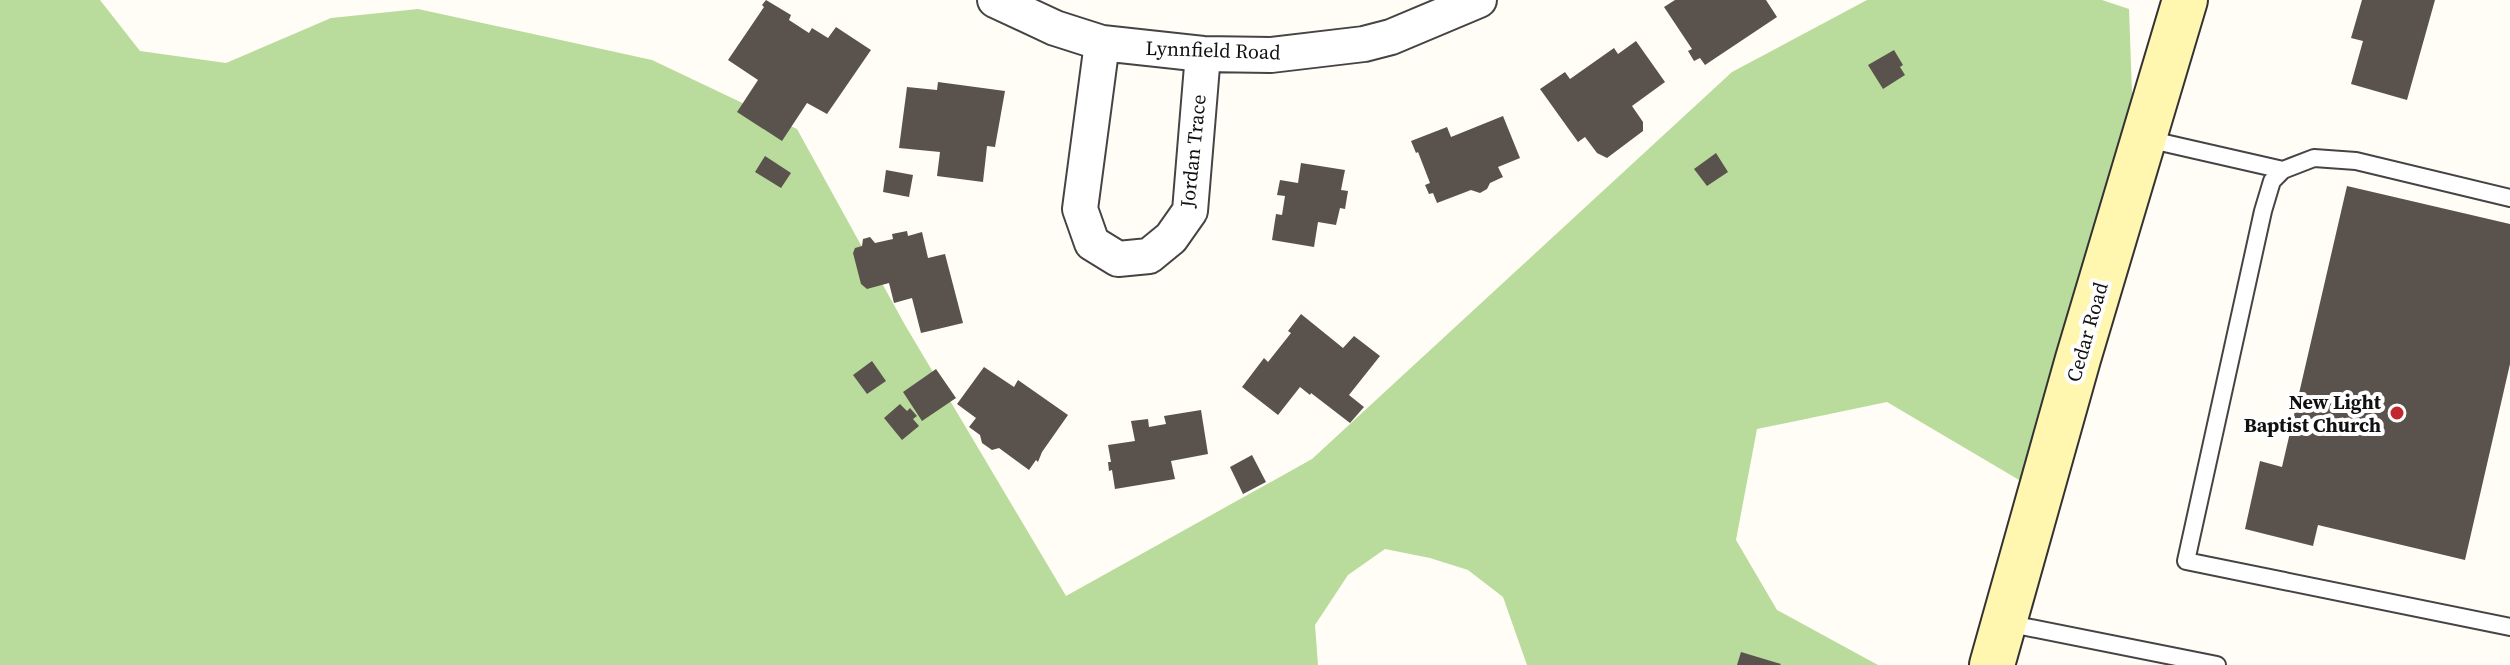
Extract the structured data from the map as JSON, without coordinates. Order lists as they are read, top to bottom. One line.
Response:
{"streets":{"street":["Lynnfield Road","Jordan Trace","Cedar Road"]},"crossings":[["Lynnfield Road","Jordan Trace"]],"places":["New Light Baptist Church"]}
